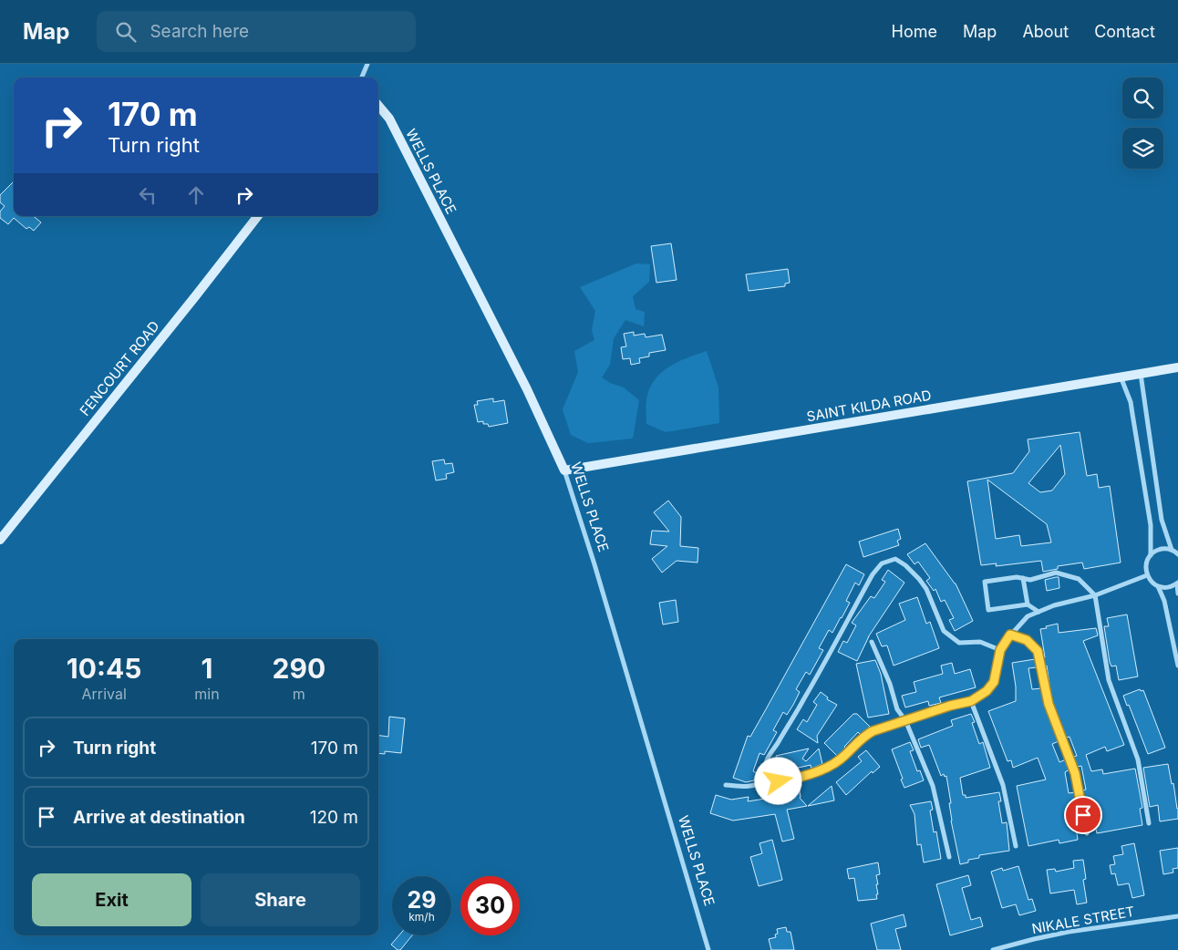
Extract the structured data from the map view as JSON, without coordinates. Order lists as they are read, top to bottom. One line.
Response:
{"streets":{"street":["WELLS PLACE","FENCOURT ROAD","SAINT KILDA ROAD","NIKALE STREET"]},"crossings":[["WELLS PLACE","SAINT KILDA ROAD"]],"page":{"header":"Map","search":"Search here","nav":["Home","Map","About","Contact"],"turn":["170 m","Turn right"],"eta":["10:45","Arrival","1","min","290","m"],"list":[{"name":"Turn right","value":"170 m"},{"name":"Arrive at destination","value":"120 m"}],"buttons":["Exit","Share"],"speed":"29 km/h","limit":"30"}}
